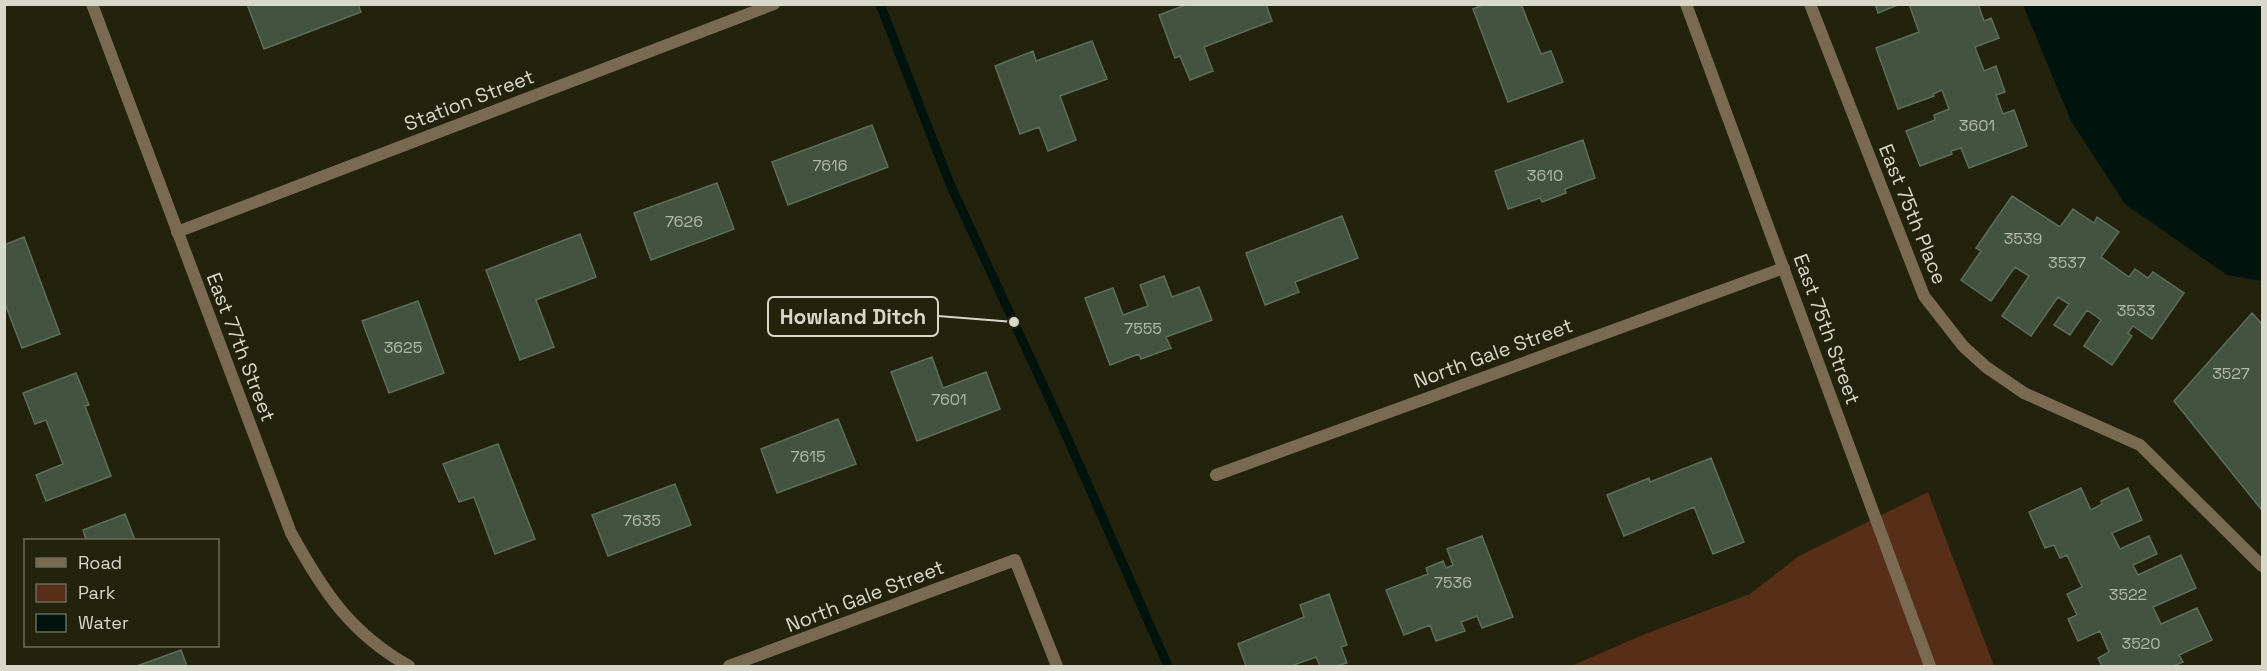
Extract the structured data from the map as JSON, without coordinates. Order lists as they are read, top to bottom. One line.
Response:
{"streets":{"street":["Station Street","East 75th Place","East 75th Street","East 77th Street","North Gale Street"]},"crossings":[["Station Street","East 77th Street"],["East 75th Street","North Gale Street"]],"places":["Howland Ditch"],"house_numbers":["3601","7616","3610","7626","3539","3537","3533","7555","3625","3527","7601","7615","7635","7536","3522","3520"],"legend":["Road","Park","Water"]}
